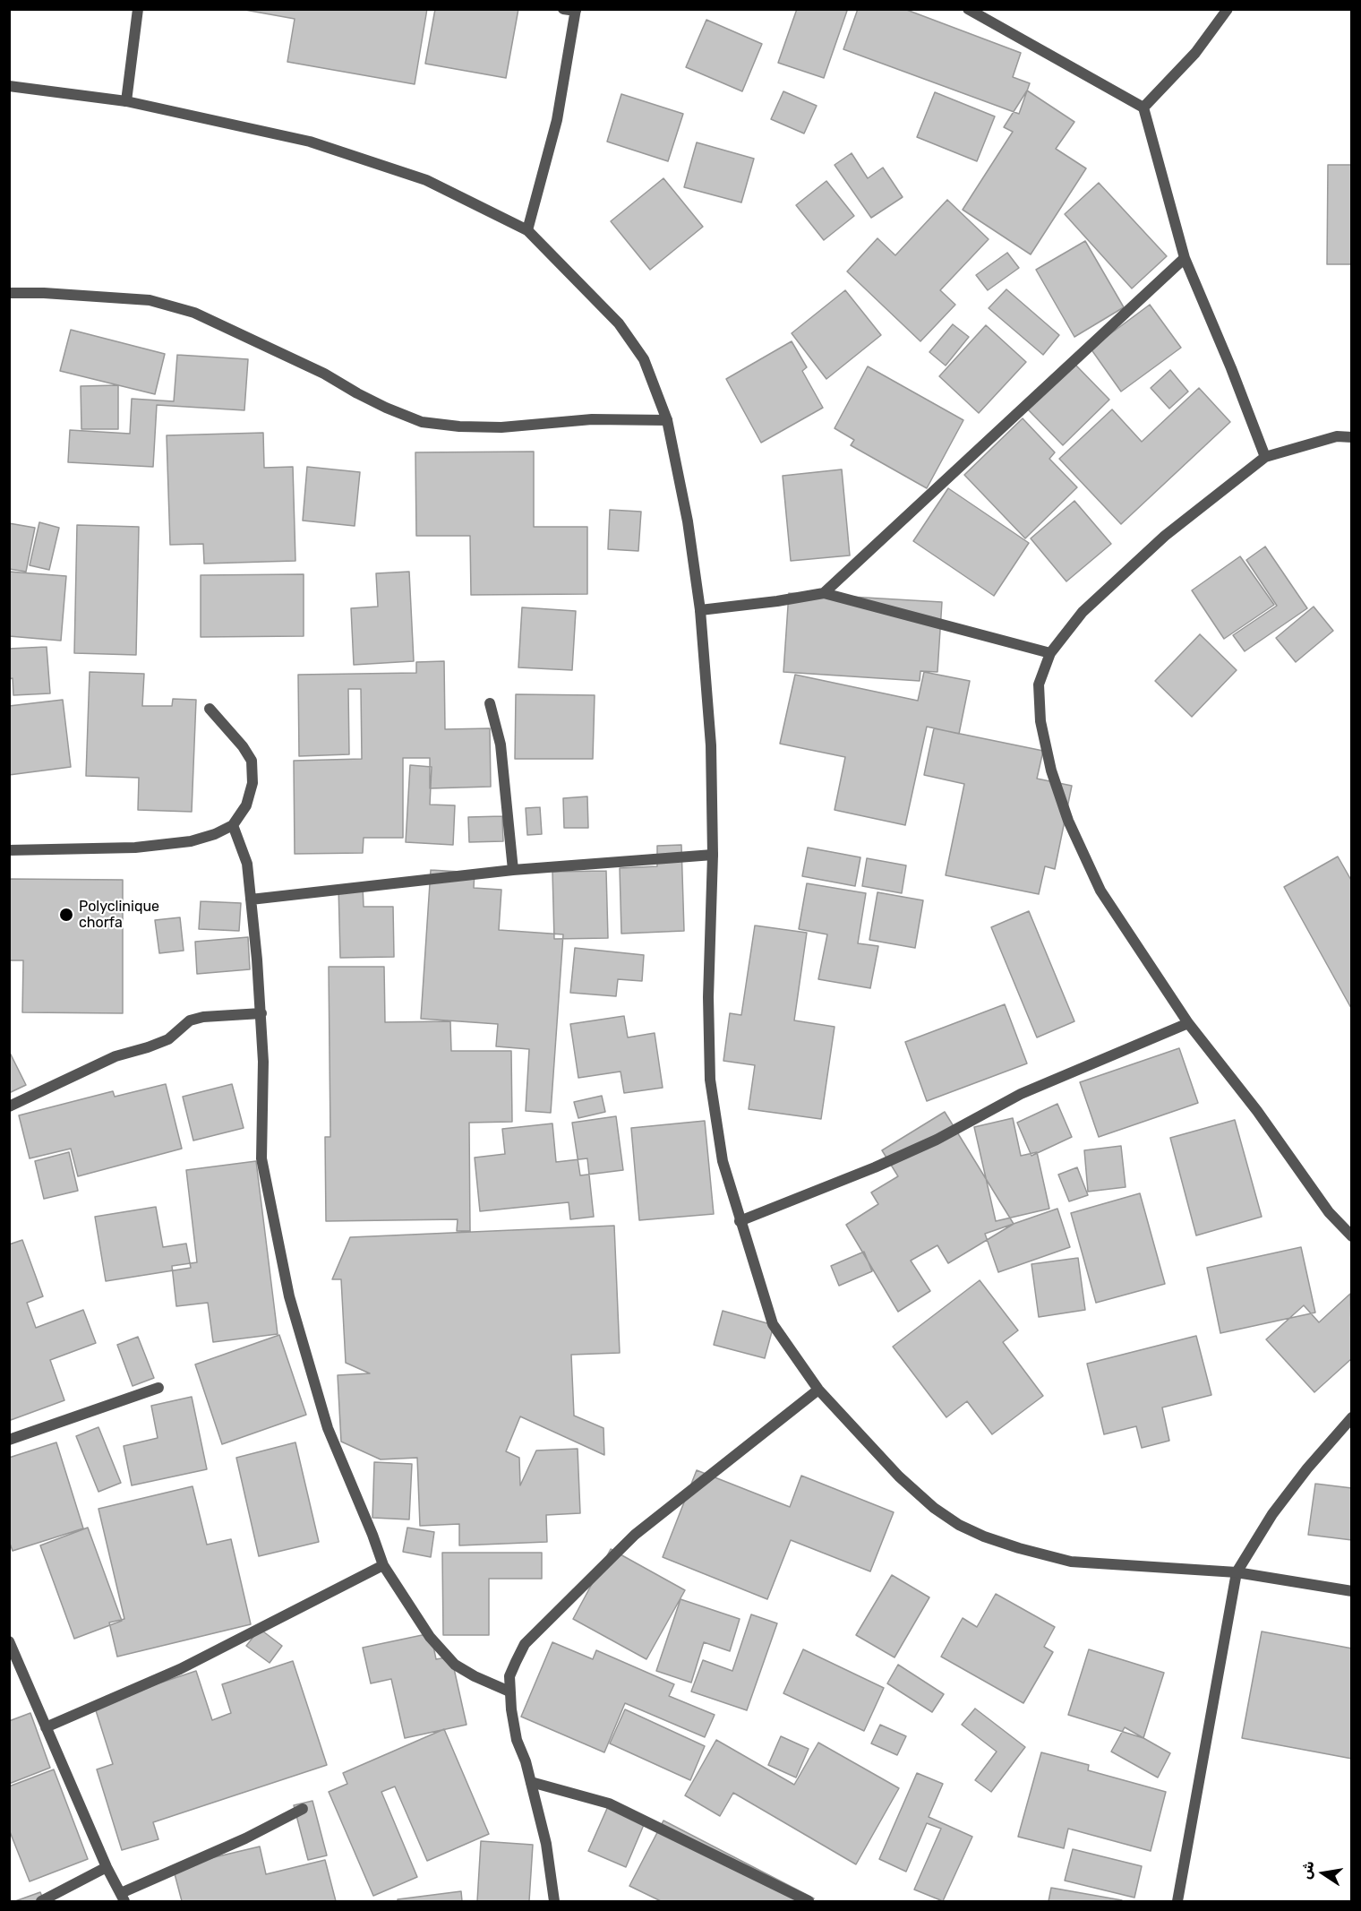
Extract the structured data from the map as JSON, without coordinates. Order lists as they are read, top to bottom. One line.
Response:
{"places":["Polyclinique chorfa"],"north":"left"}
